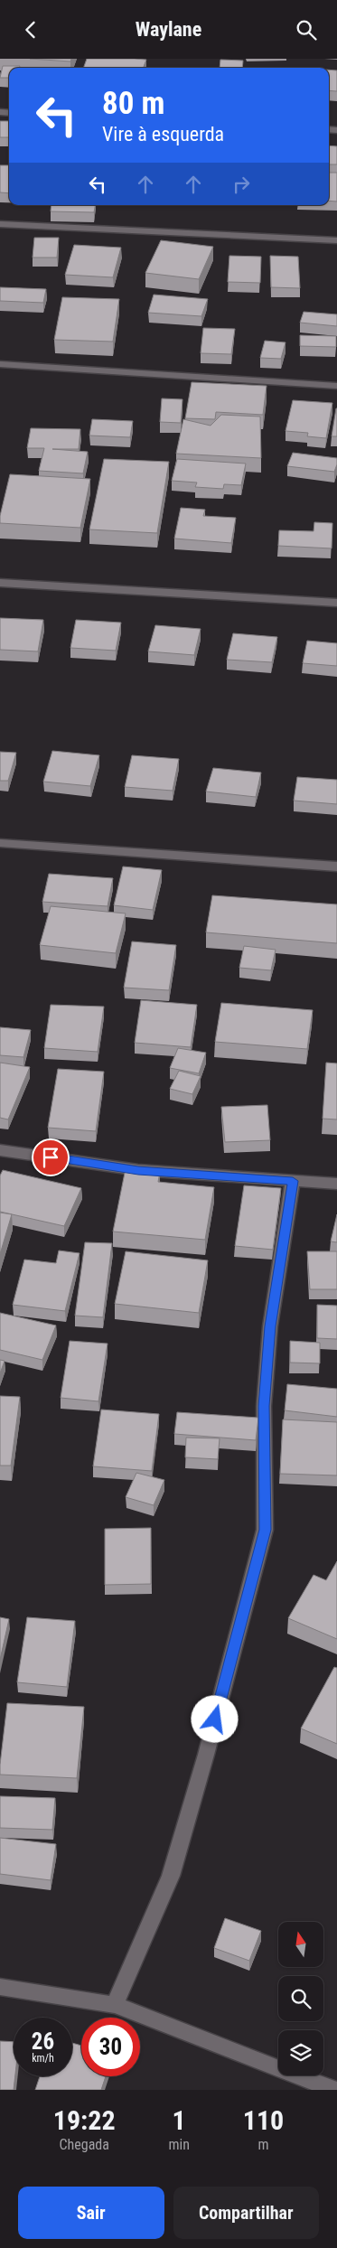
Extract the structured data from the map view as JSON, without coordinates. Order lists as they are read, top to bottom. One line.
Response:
{"north":"top","page":{"header":"Waylane","turn":["80 m","Vire à esquerda"],"speed":"26 km/h","limit":"30","eta":["19:22","Chegada","1","min","110","m"],"buttons":["Sair","Compartilhar"]}}
